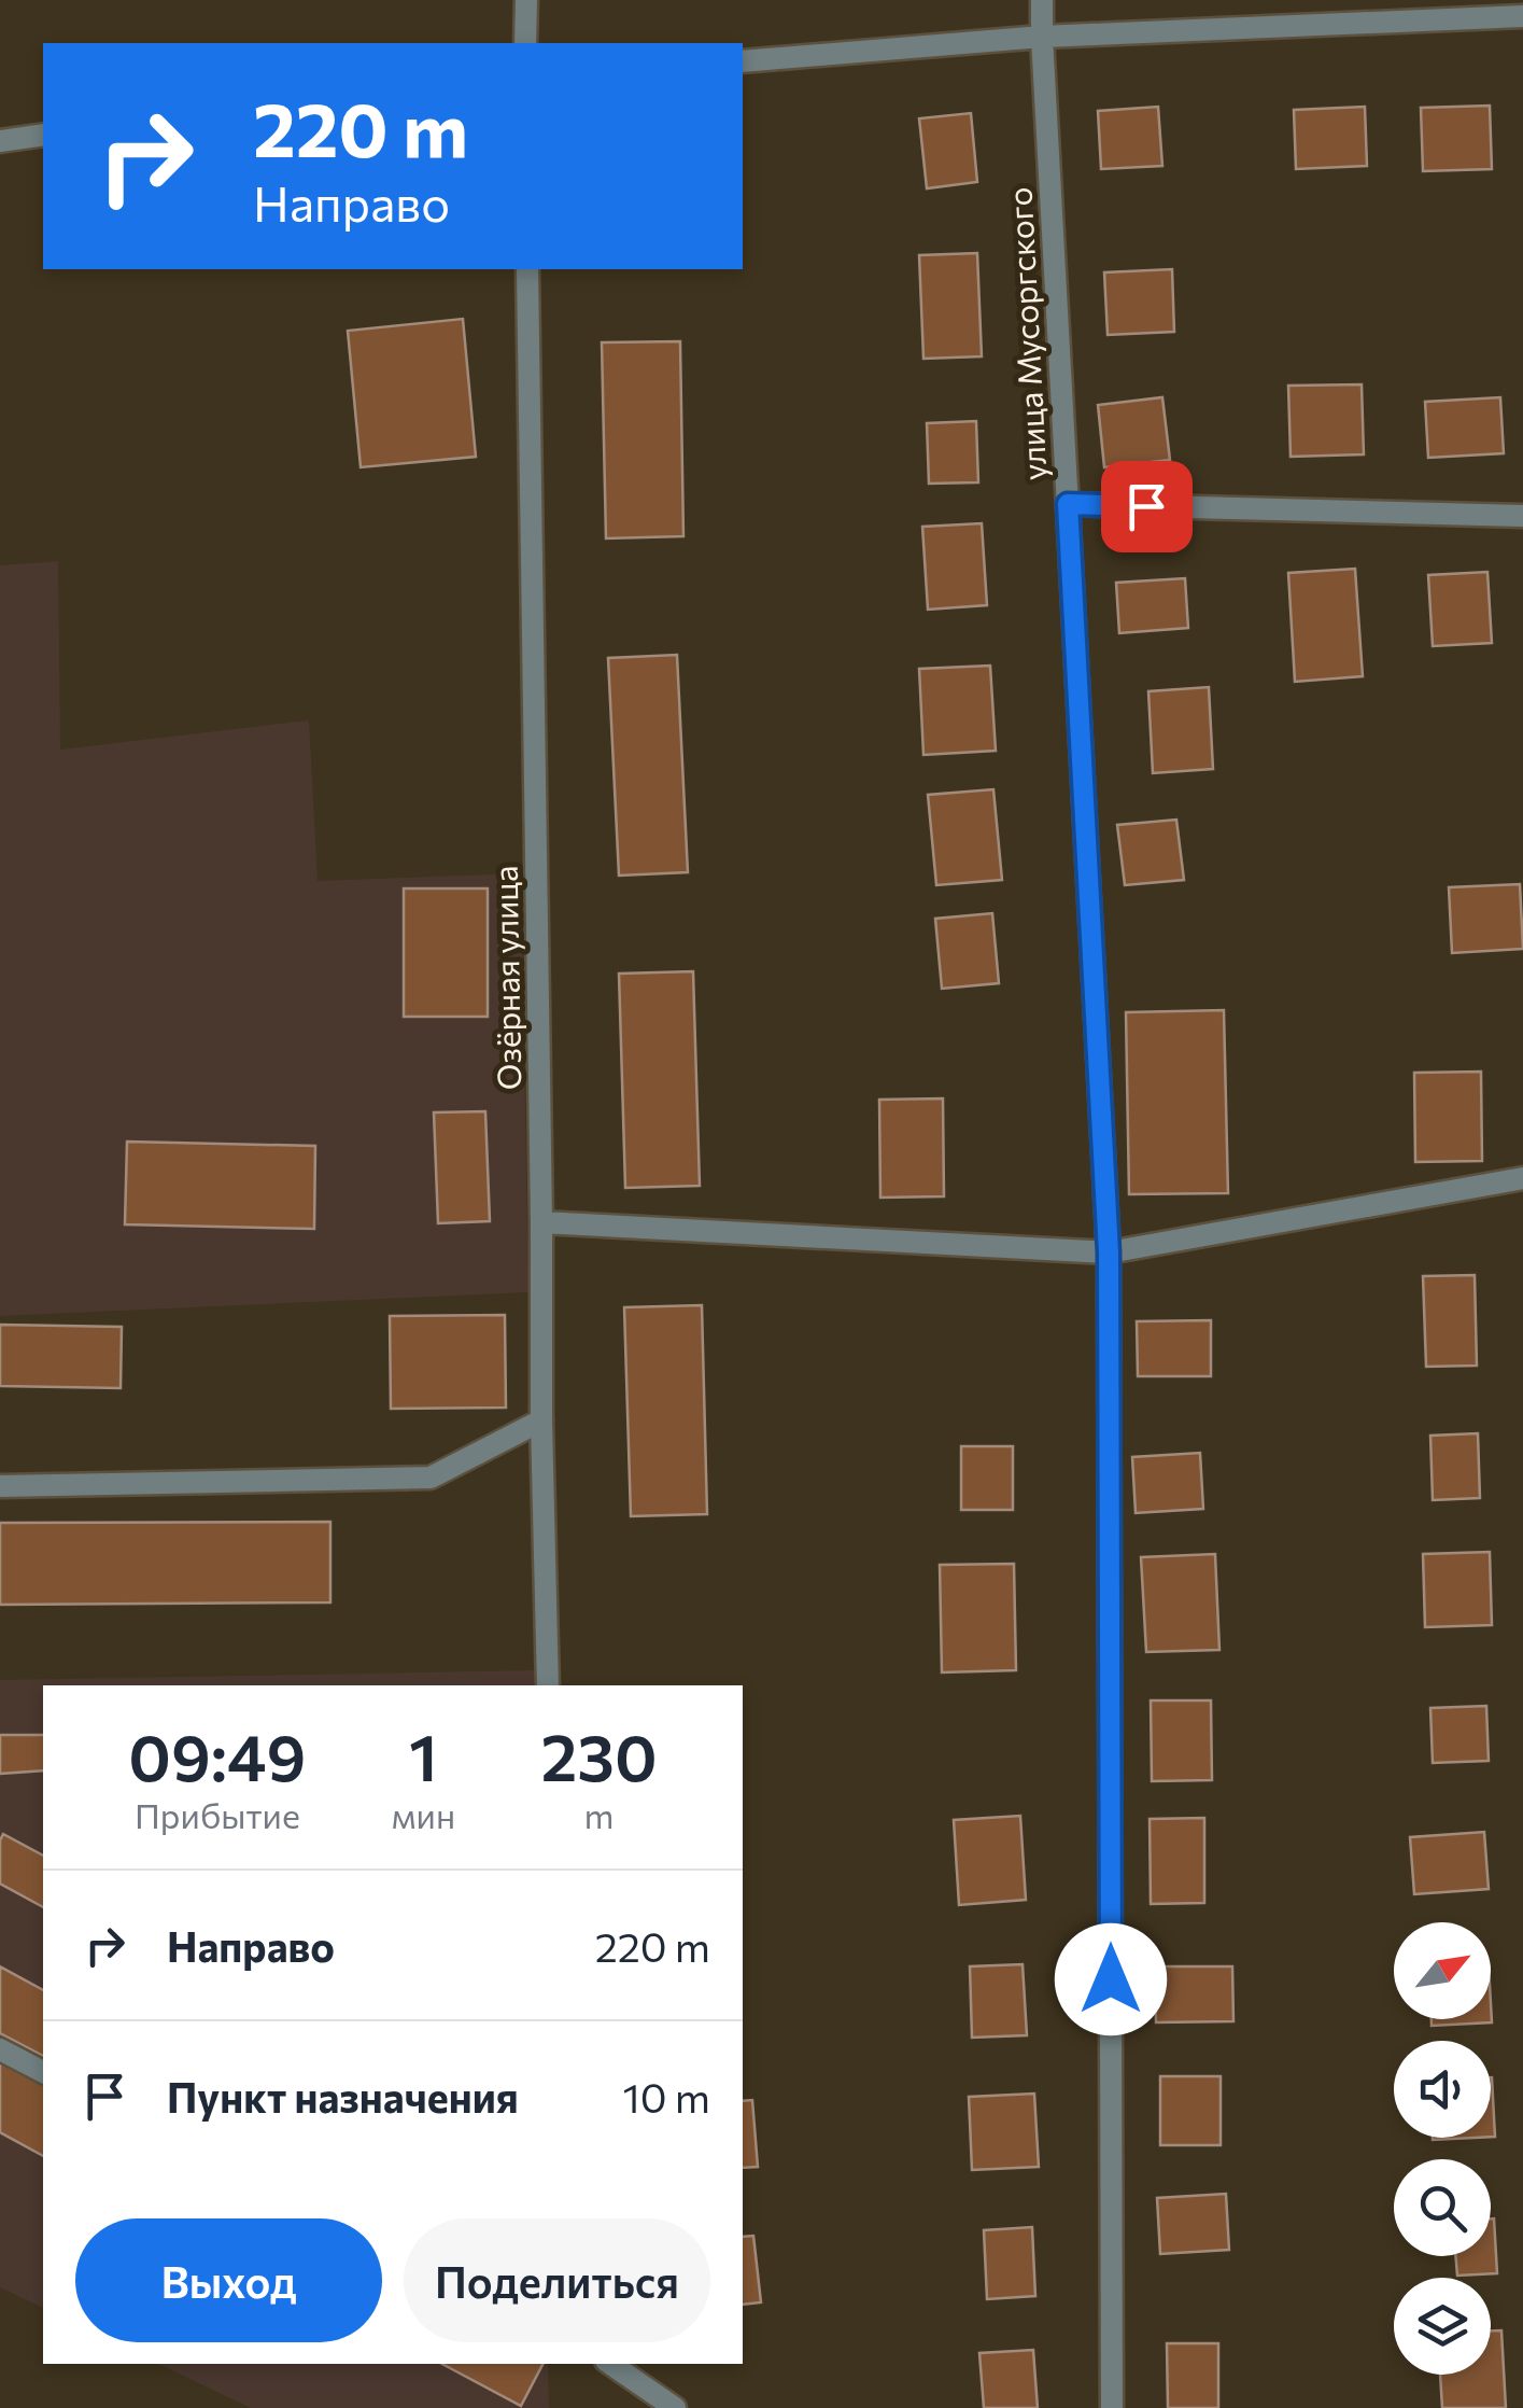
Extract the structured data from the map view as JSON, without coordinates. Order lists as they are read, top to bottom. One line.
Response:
{"streets":{"street":["улица Мусоргского","Озёрная улица"]},"north":"top right","page":{"turn":["220 m","Направо"],"eta":["09:49","Прибытие","1","мин","230","m"],"list":[{"name":"Направо","value":"220 m"},{"name":"Пункт назначения","value":"10 m"}],"buttons":["Выход","Поделиться"]}}
